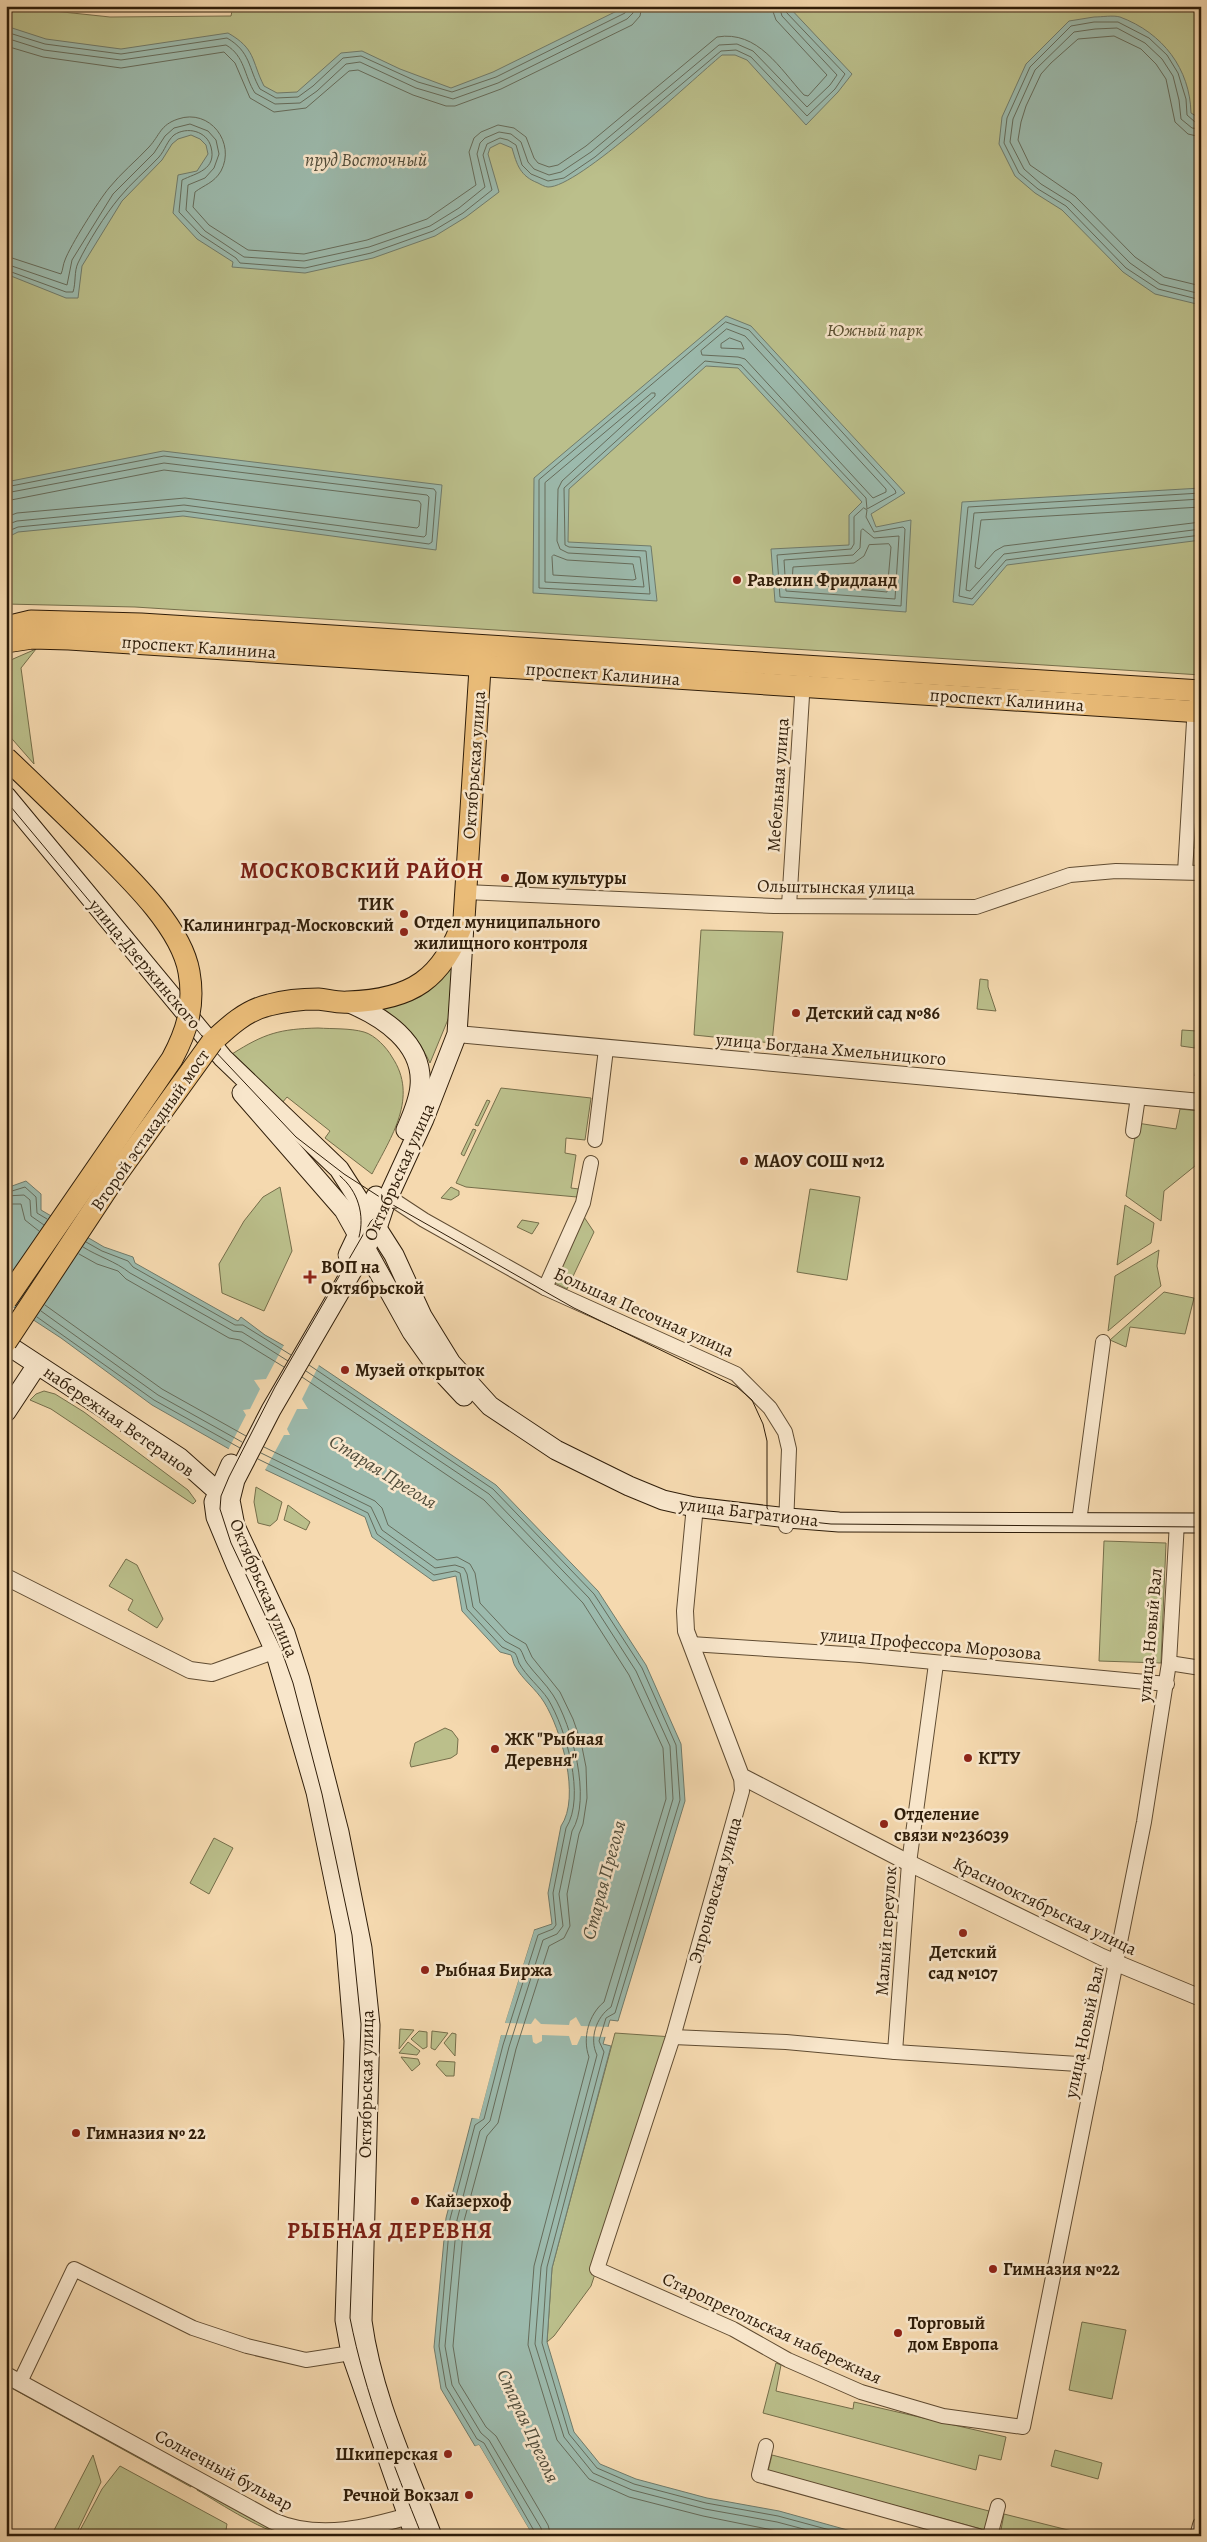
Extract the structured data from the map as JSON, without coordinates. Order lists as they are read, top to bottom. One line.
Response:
{"streets":{"main road":["проспект Калинина","Октябрьская улица","улица Дзержинского","Второй эстакадный мост","набережная Ветеранов","улица Багратиона"],"street":["Мебельная улица","Ольштынская улица","улица Богдана Хмельницкого","Большая Песочная улица","улица Новый Вал","улица Профессора Морозова","Эпроновская улица","Краснооктябрьская улица","Малый переулок","Старопрегольская набережная","Солнечный бульвар"]},"crossings":[["проспект Калинина","Октябрьская улица"],["проспект Калинина","Мебельная улица"],["Октябрьская улица","Ольштынская улица"],["Октябрьская улица","улица Дзержинского"],["Октябрьская улица","улица Богдана Хмельницкого"],["Октябрьская улица","Второй эстакадный мост"],["Октябрьская улица","Большая Песочная улица"],["Октябрьская улица","набережная Ветеранов"],["Октябрьская улица","улица Багратиона"],["Октябрьская улица","Солнечный бульвар"],["Мебельная улица","Ольштынская улица"],["улица Дзержинского","Второй эстакадный мост"],["улица Дзержинского","Большая Песочная улица"],["улица Дзержинского","улица Багратиона"],["Второй эстакадный мост","Большая Песочная улица"],["Второй эстакадный мост","набережная Ветеранов"],["Второй эстакадный мост","улица Багратиона"],["Большая Песочная улица","улица Багратиона"],["улица Багратиона","улица Новый Вал"],["улица Багратиона","Эпроновская улица"],["улица Новый Вал","улица Профессора Морозова"],["улица Новый Вал","Краснооктябрьская улица"],["улица Новый Вал","Старопрегольская набережная"],["улица Профессора Морозова","Эпроновская улица"],["улица Профессора Морозова","Малый переулок"],["Эпроновская улица","Краснооктябрьская улица"],["Эпроновская улица","Старопрегольская набережная"],["Краснооктябрьская улица","Малый переулок"]],"districts":["МОСКОВСКИЙ РАЙОН","РЫБНАЯ ДЕРЕВНЯ"],"water":["пруд Восточный","Старая Преголя"],"parks":["Южный парк"],"places":{"other":["Равелин Фридланд","Дом культуры","ТИК Калининград-Московский","Отдел муниципального жилищного контроля","Детский сад №86","МАОУ СОШ №12","Музей открыток","ЖК \"Рыбная Деревня\"","КГТУ","Отделение связи №236039","Детский сад №107","Рыбная Биржа","Гимназия № 22","Кайзерхоф","Гимназия №22","Торговый дом Европа","Шкиперская","Речной Вокзал"],"health":["ВОП на Октябрьской"]}}
